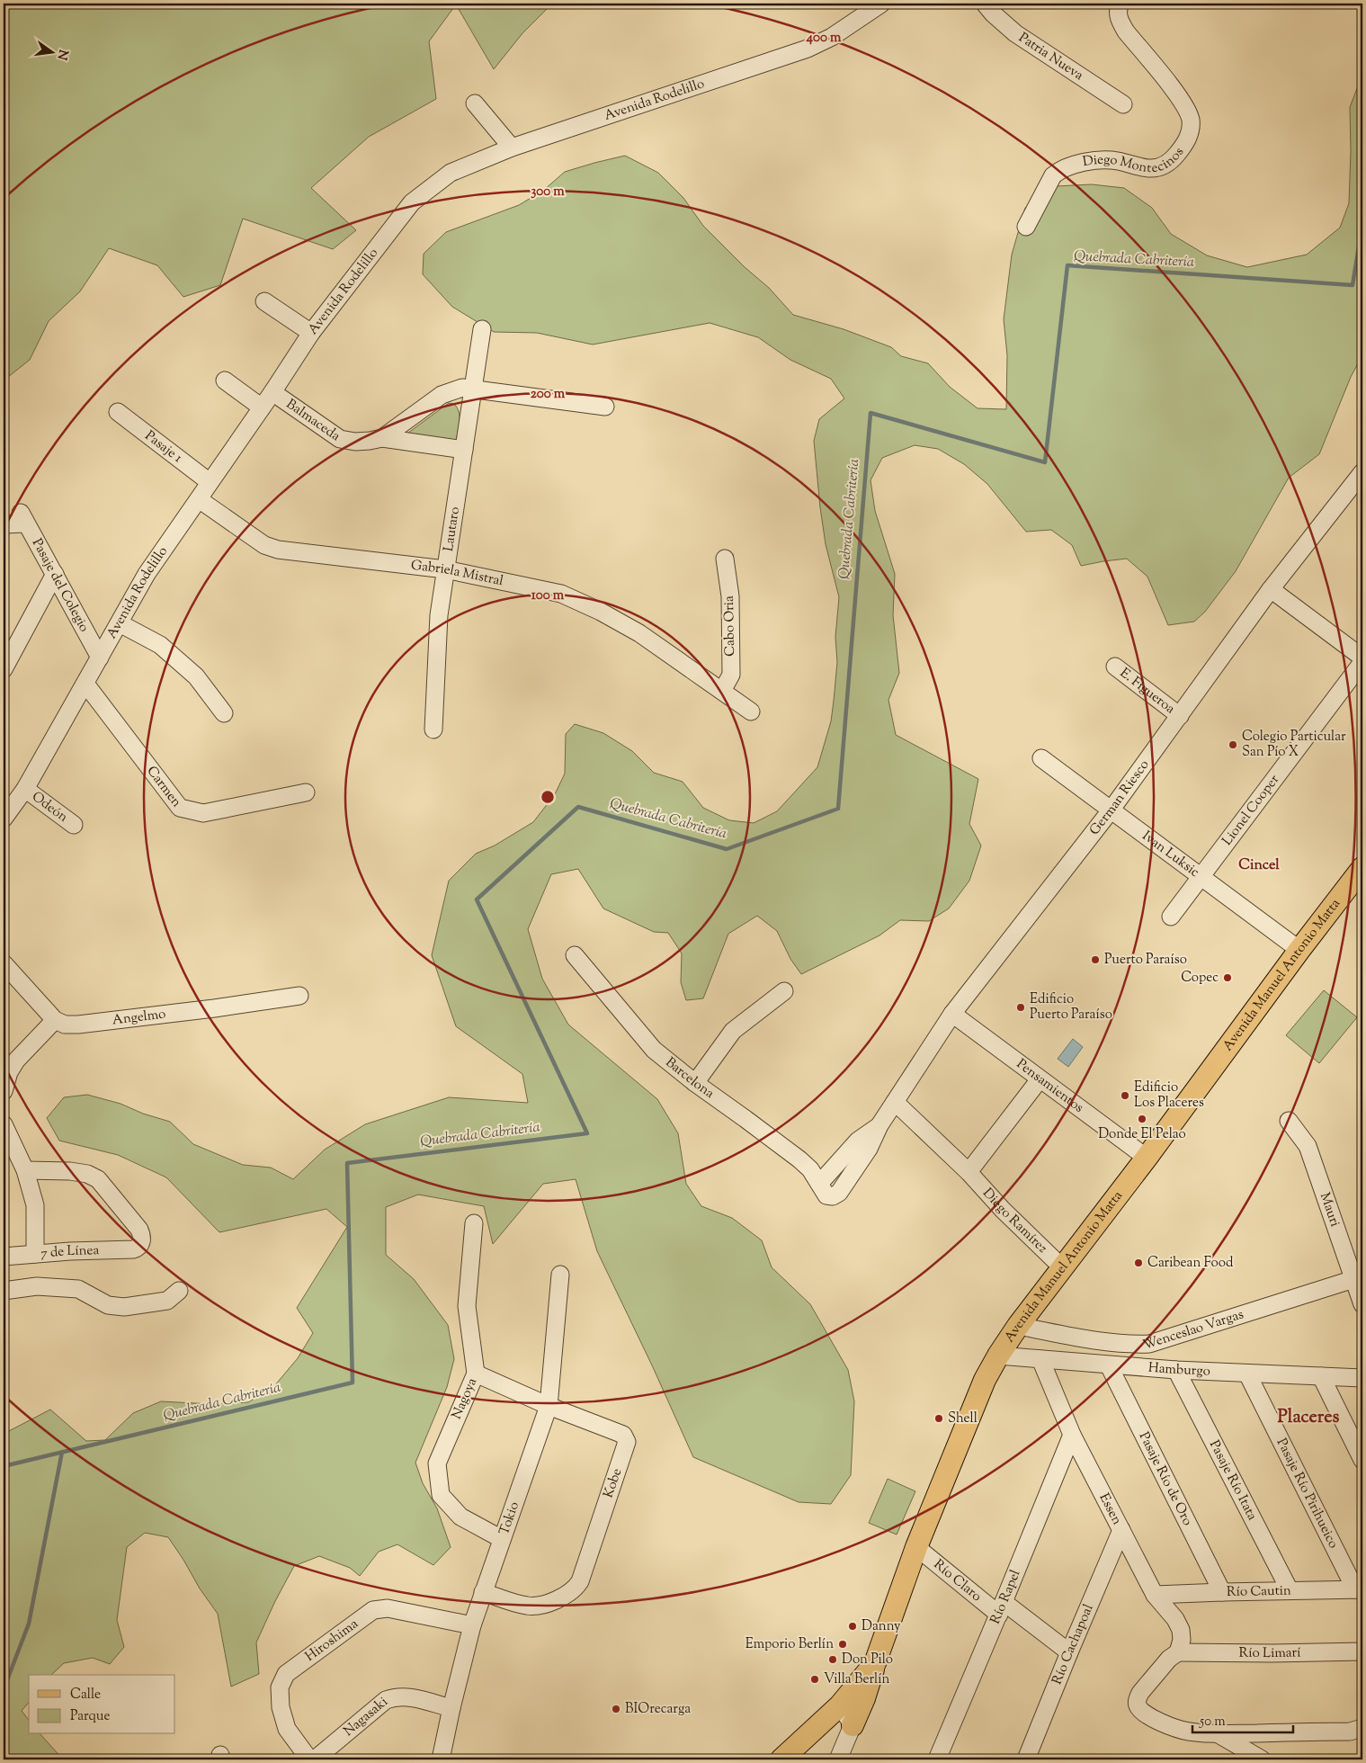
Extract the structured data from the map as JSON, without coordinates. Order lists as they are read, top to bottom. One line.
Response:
{"streets":{"main road":["Avenida Manuel Antonio Matta"],"street":["Patria Nueva","Avenida Rodelillo","Diego Montecinos","Balmaceda","Pasaje 1","Lautaro","Gabriela Mistral","Pasaje del Colegio","Cabo Oria","E. Figueroa","Carmen","German Riesco","Odeón","Lionel Cooper","Ivan Luksic","Angelmo","Barcelona","Pensamientos","Mauri","Diego Ramírez","7 de Línea","Wenceslao Vargas","Hamburgo","Nagoya","Pasaje Río de Oro","Pasaje Río Itata","Kobe","Pasaje Río Pirihueico","Essen","Tokio","Río Claro","Río Cautin","Río Rapel","Hiroshima","Río Cachapoal","Río Limarí","Nagasaki"]},"crossings":[["Avenida Rodelillo","Balmaceda"],["Avenida Rodelillo","Pasaje 1"],["Avenida Rodelillo","Gabriela Mistral"],["Avenida Rodelillo","Pasaje del Colegio"],["Avenida Rodelillo","Carmen"],["Avenida Rodelillo","Odeón"],["Balmaceda","Lautaro"],["Lautaro","Gabriela Mistral"],["Gabriela Mistral","Cabo Oria"],["E. Figueroa","German Riesco"],["German Riesco","Ivan Luksic"],["German Riesco","Barcelona"],["German Riesco","Pensamientos"],["German Riesco","Diego Ramírez"],["Lionel Cooper","Ivan Luksic"],["Ivan Luksic","Avenida Manuel Antonio Matta"],["Avenida Manuel Antonio Matta","Pensamientos"],["Avenida Manuel Antonio Matta","Diego Ramírez"],["Avenida Manuel Antonio Matta","Wenceslao Vargas"],["Avenida Manuel Antonio Matta","Hamburgo"],["Avenida Manuel Antonio Matta","Río Claro"],["Mauri","Wenceslao Vargas"],["Hamburgo","Pasaje Río de Oro"],["Hamburgo","Pasaje Río Itata"],["Hamburgo","Pasaje Río Pirihueico"],["Hamburgo","Essen"],["Nagoya","Kobe"],["Nagoya","Tokio"],["Pasaje Río de Oro","Río Cautin"],["Pasaje Río Itata","Río Cautin"],["Kobe","Tokio"],["Pasaje Río Pirihueico","Río Cautin"],["Essen","Río Cautin"],["Essen","Río Rapel"],["Essen","Río Cachapoal"],["Essen","Río Limarí"],["Tokio","Hiroshima"],["Tokio","Nagasaki"],["Río Claro","Río Rapel"],["Río Claro","Río Cachapoal"]],"districts":["Cincel","Placeres"],"water":["Quebrada Cabritería"],"places":["Colegio Particular San Pío X","Puerto Paraíso","Copec","Edificio Puerto Paraíso","Edificio Los Placeres","Donde El Pelao","Caribean Food","Shell","Danny","Emporio Berlín","Don Pilo","Villa Berlín","BIOrecarga"],"legend":["Calle","Parque"],"scale_bar":"50 m","north":"right","rings":["400 m","300 m","200 m","100 m"]}
